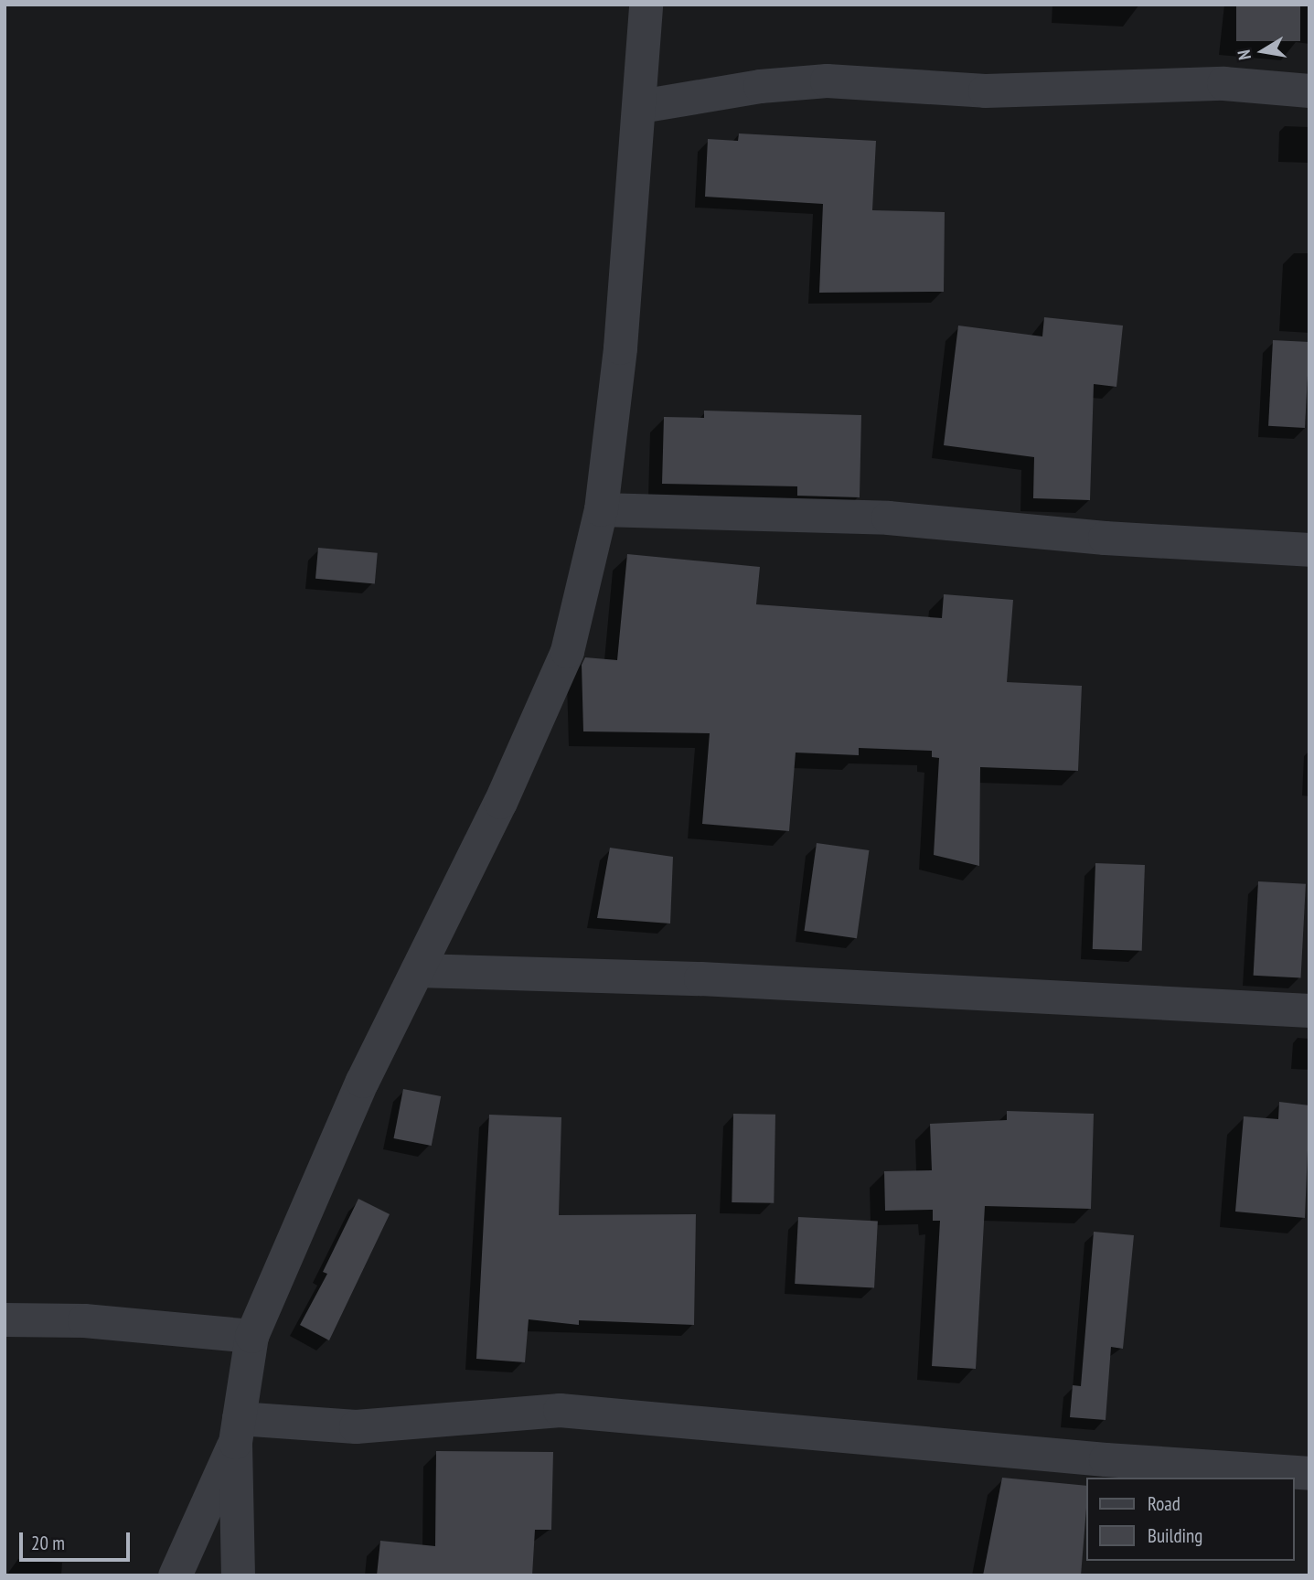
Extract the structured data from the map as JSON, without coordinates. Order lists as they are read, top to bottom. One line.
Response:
{"legend":["Road","Building"],"scale_bar":"20 m","north":"left"}
